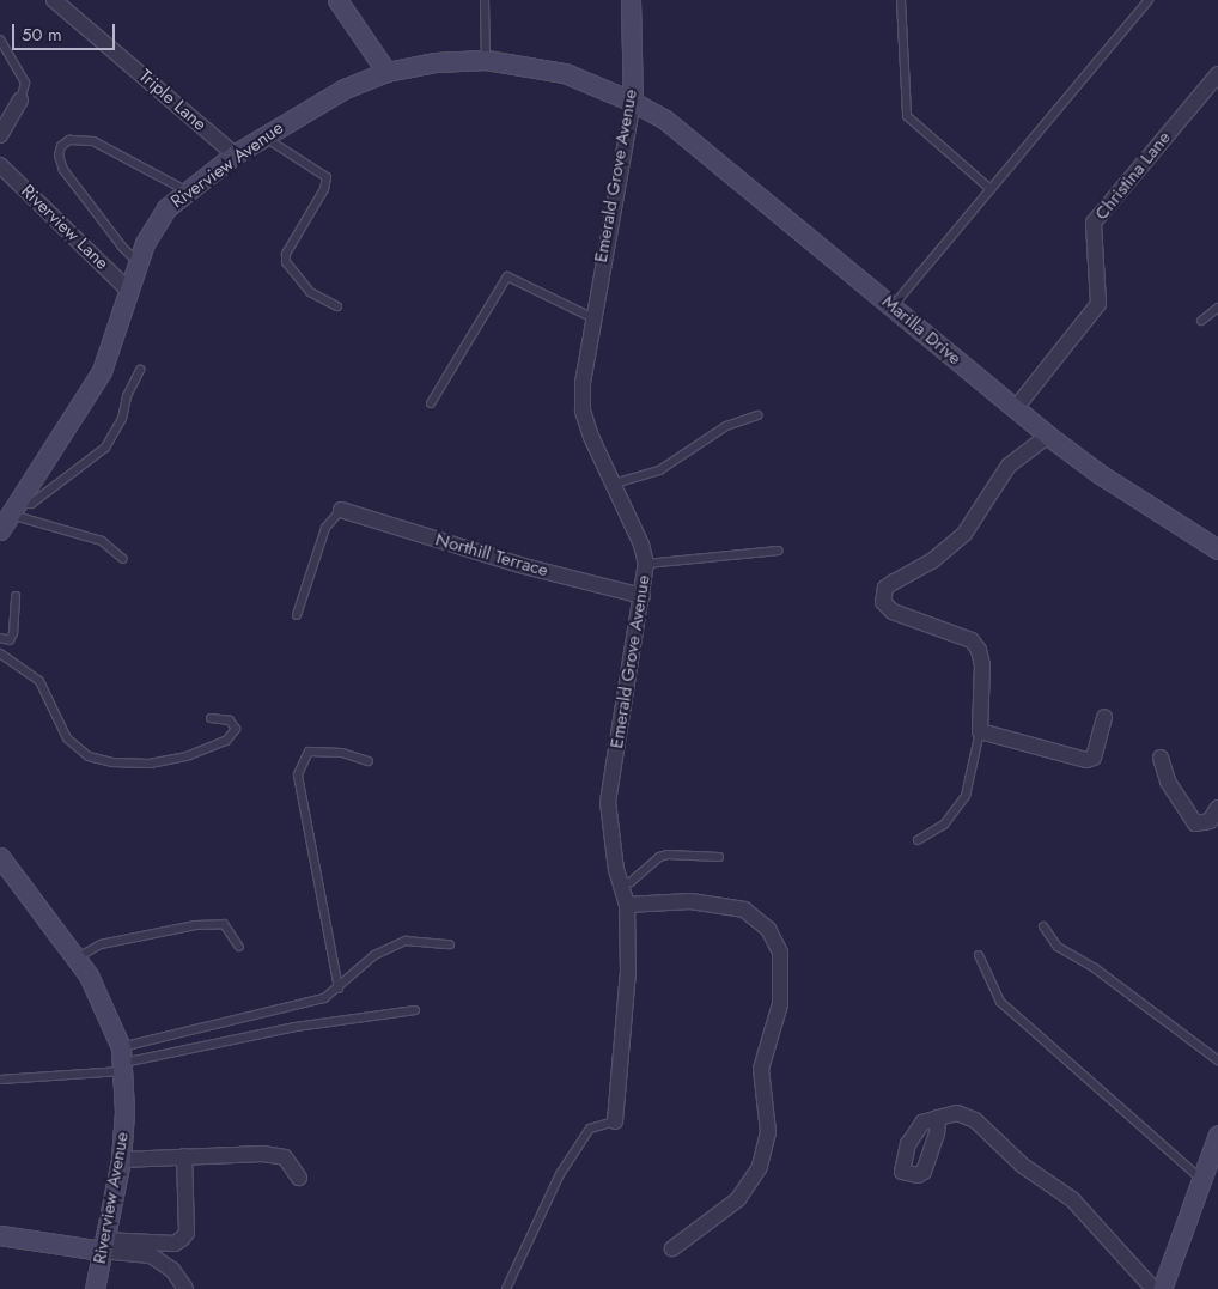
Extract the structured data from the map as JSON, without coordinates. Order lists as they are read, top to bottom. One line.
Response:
{"streets":{"street":["Triple Lane","Riverview Avenue","Emerald Grove Avenue","Christina Lane","Riverview Lane","Marilla Drive","Northill Terrace"]},"crossings":[["Triple Lane","Riverview Avenue"],["Riverview Avenue","Emerald Grove Avenue"],["Riverview Avenue","Riverview Lane"],["Riverview Avenue","Marilla Drive"],["Emerald Grove Avenue","Marilla Drive"],["Emerald Grove Avenue","Northill Terrace"],["Christina Lane","Marilla Drive"]],"scale_bar":"50 m"}
